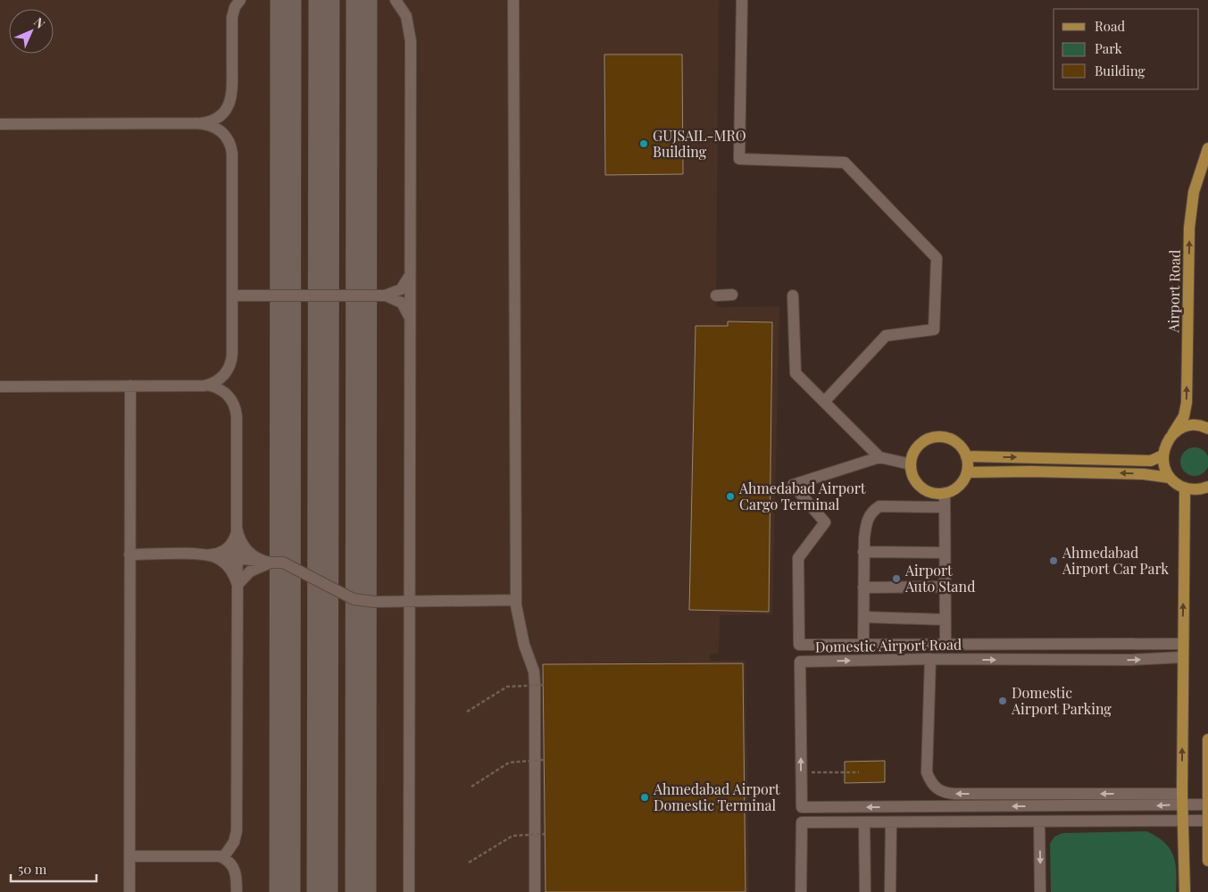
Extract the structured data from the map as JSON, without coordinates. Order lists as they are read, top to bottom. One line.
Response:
{"streets":{"main road":["Airport Road"],"street":["Domestic Airport Road"]},"one_way":["Airport Road"],"places":["GUJSAIL-MRO Building","Ahmedabad Airport Cargo Terminal","Ahmedabad Airport Car Park","Airport Auto Stand","Domestic Airport Parking","Ahmedabad Airport Domestic Terminal"],"legend":["Road","Park","Building"],"scale_bar":"50 m","north":"top right"}
